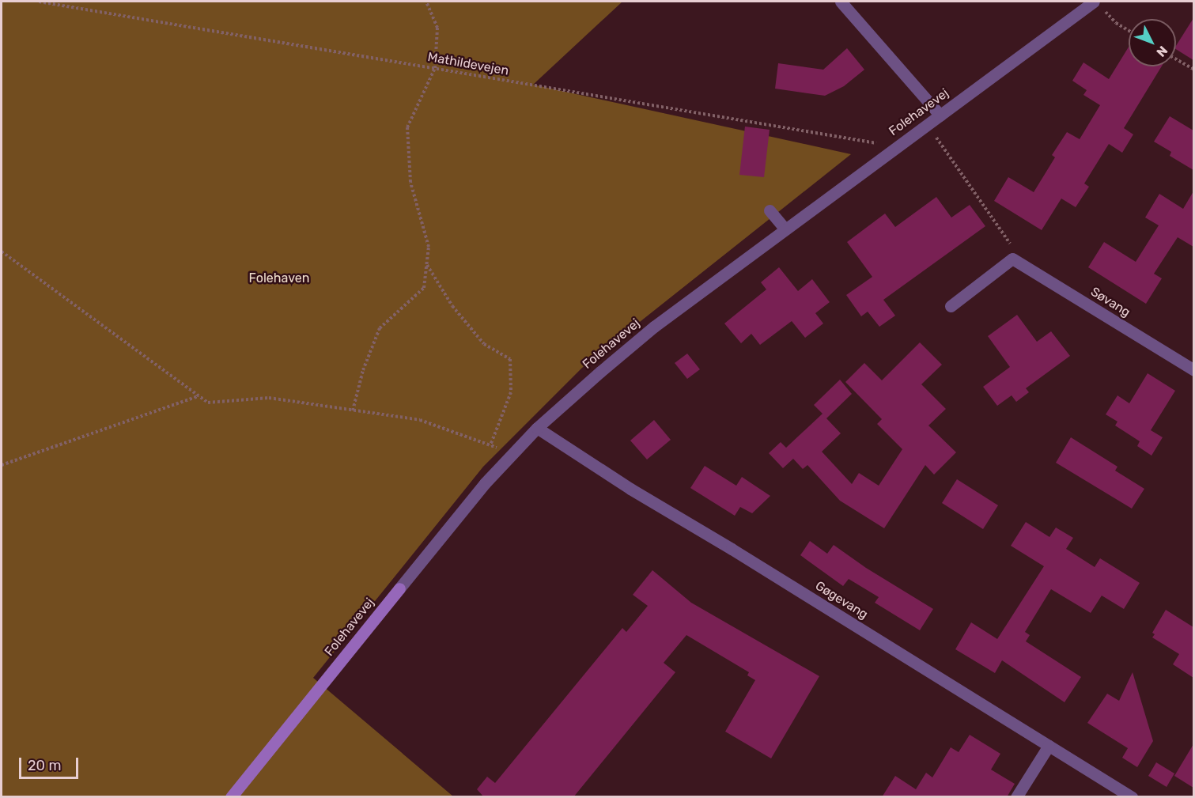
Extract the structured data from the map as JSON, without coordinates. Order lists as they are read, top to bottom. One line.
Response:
{"streets":{"street":["Folehavevej","Søvang","Gøgevang"],"path":["Mathildevejen"]},"crossings":[["Mathildevejen","Folehavevej"],["Folehavevej","Gøgevang"]],"parks":["Folehaven"],"scale_bar":"20 m","north":"bottom right"}
